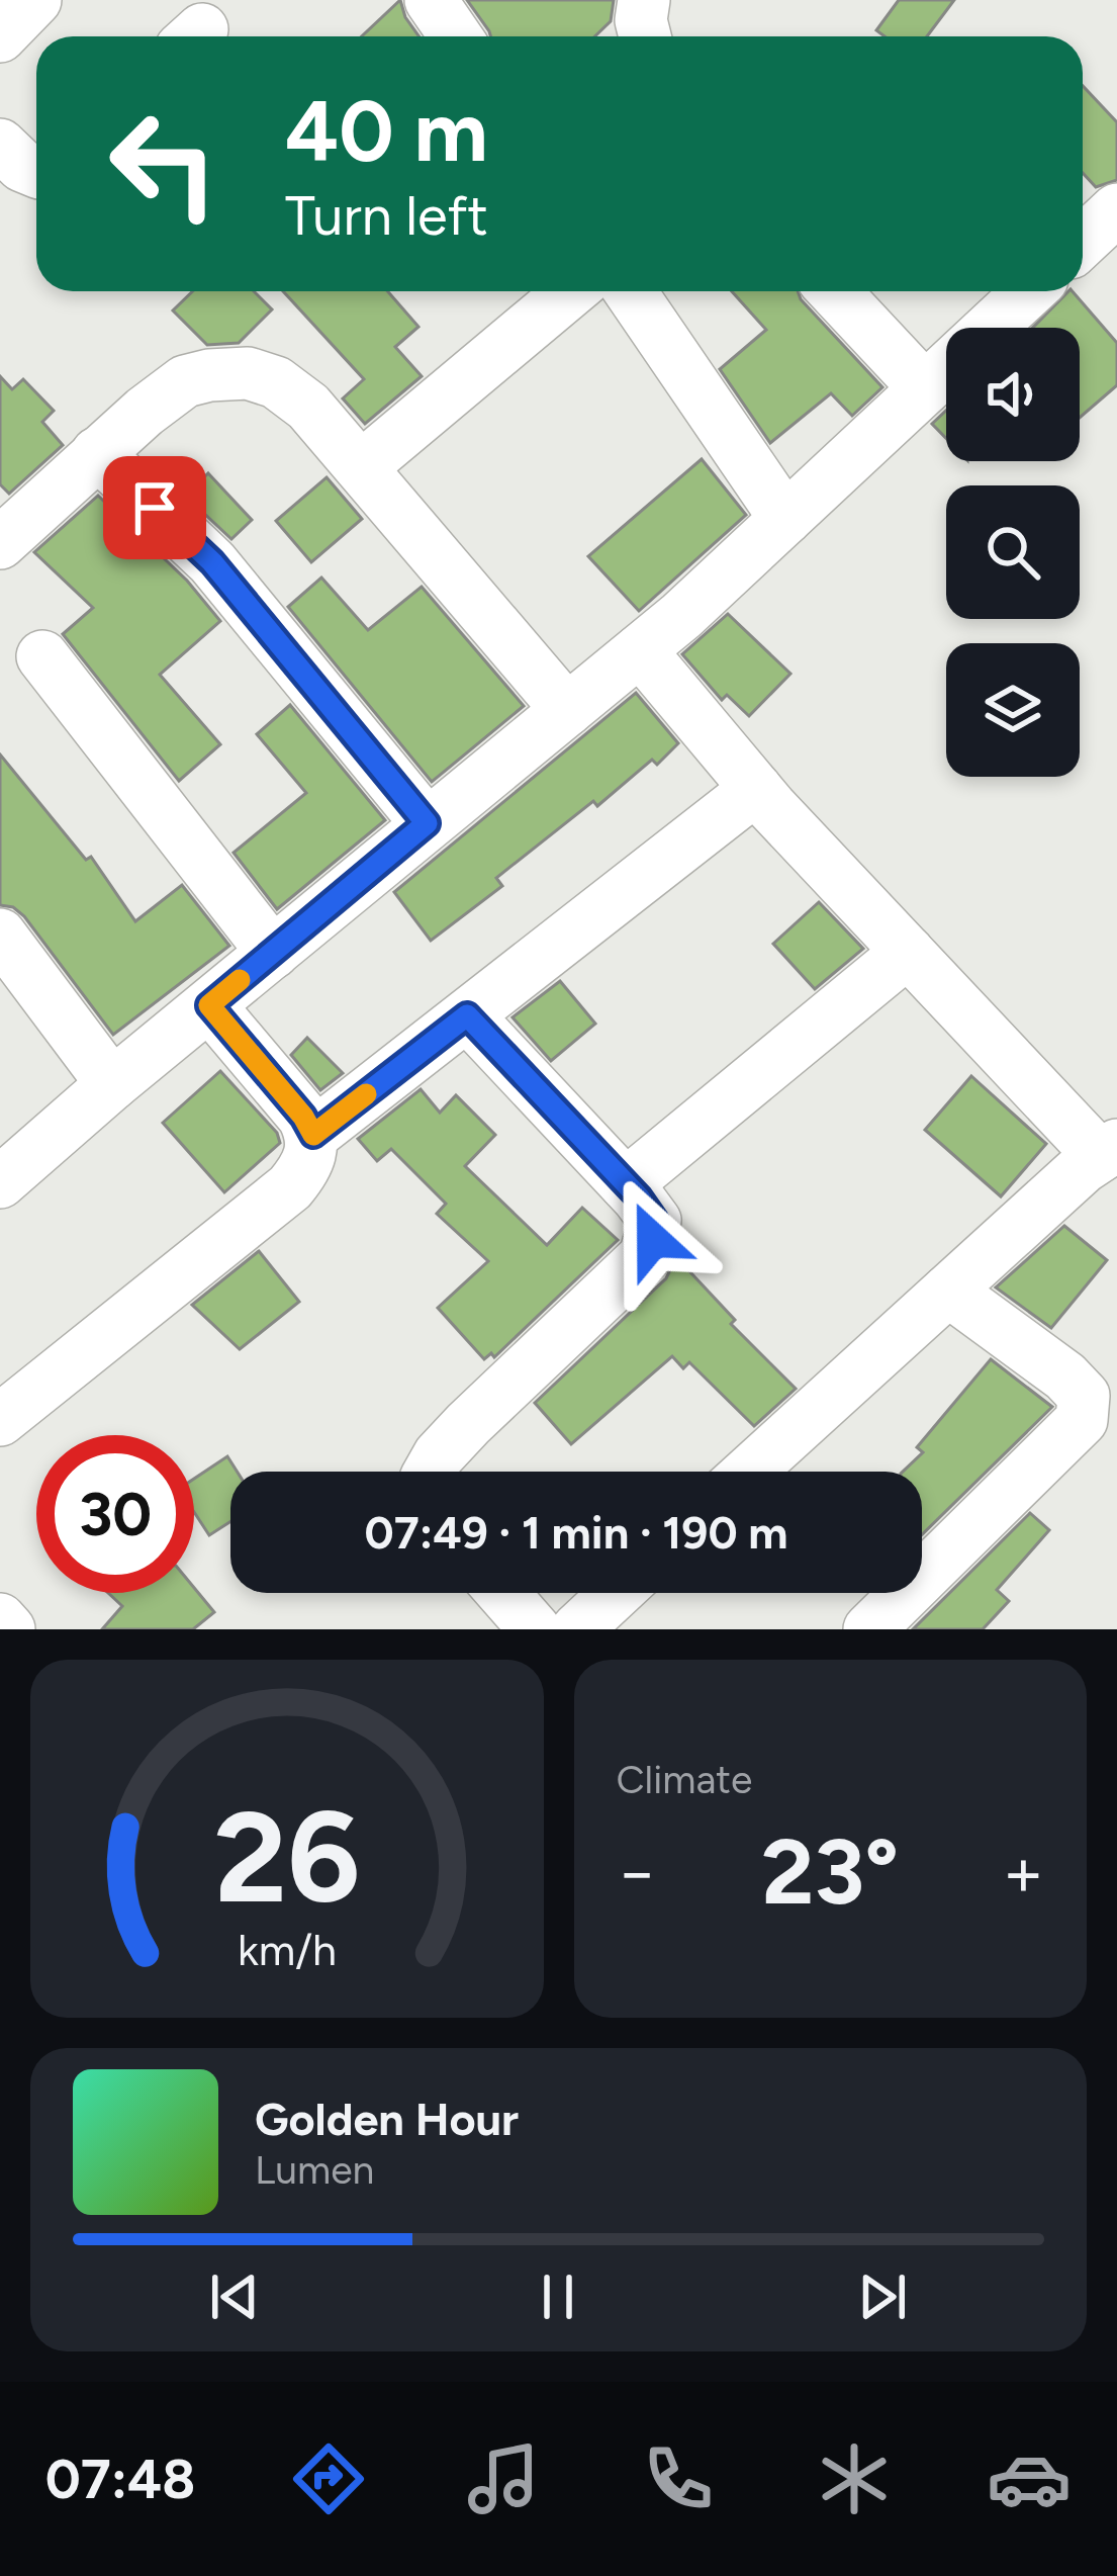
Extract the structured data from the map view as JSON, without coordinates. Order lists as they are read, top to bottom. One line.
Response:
{"page":{"turn":["40 m","Turn left"],"limit":"30","trip":"07:49 · 1 min · 190 m","tile":"Climate","heat":["−","23°","+"],"song":["Golden Hour","Lumen"],"tabs":"07:48","gauge":["26","km/h"]}}
